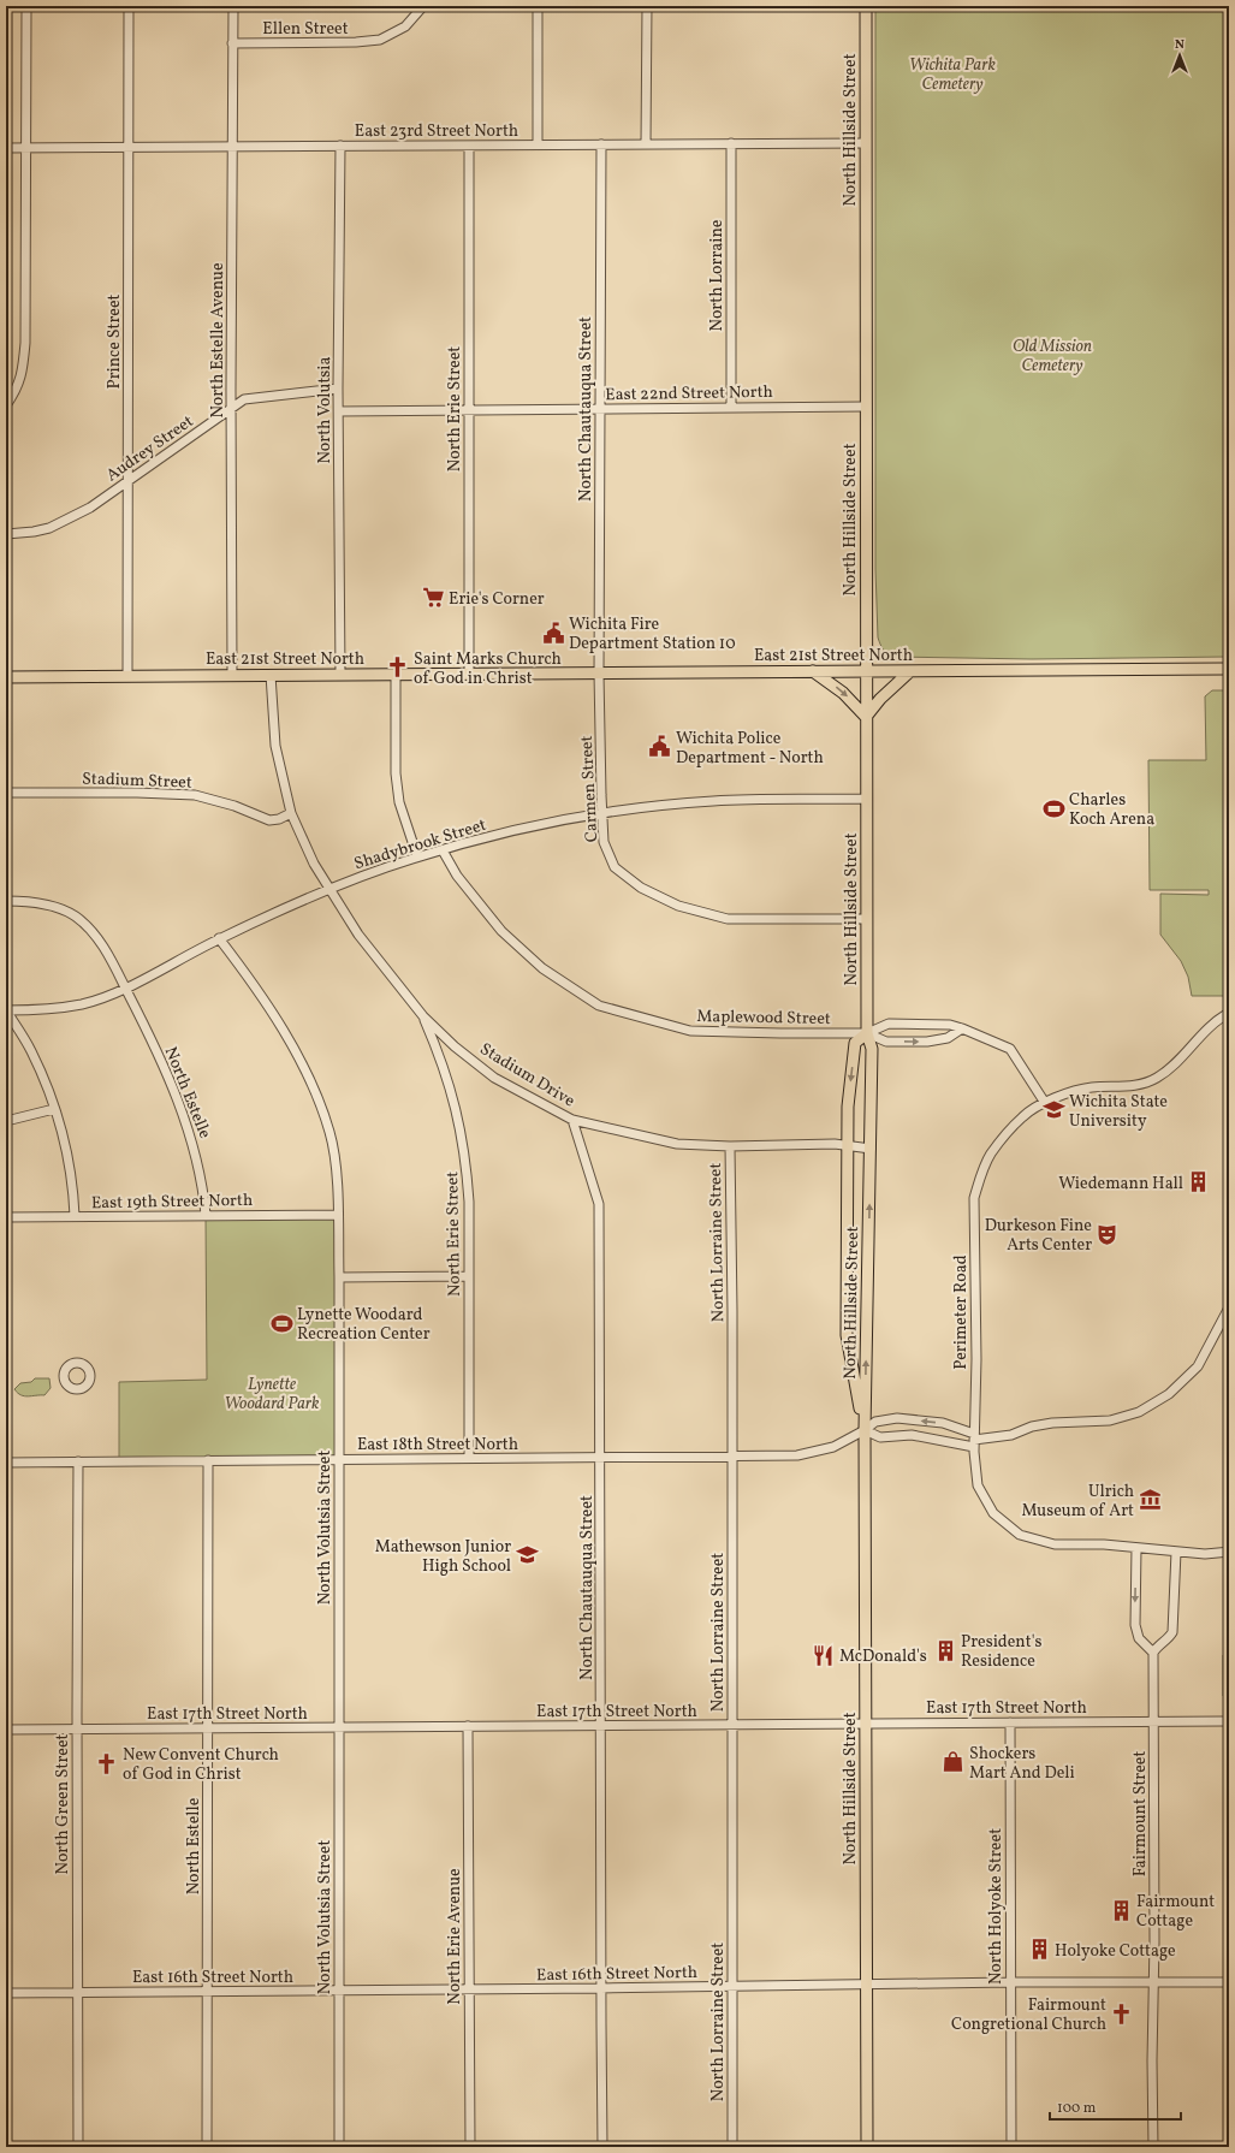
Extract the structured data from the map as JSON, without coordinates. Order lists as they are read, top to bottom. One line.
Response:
{"streets":{"main road":["North Hillside Street","East 21st Street North"],"street":["Ellen Street","East 23rd Street North","North Lorraine","North Estelle Avenue","Prince Street","East 22nd Street North","North Erie Street","North Chautauqua Street","North Volutsia","Audrey Street","Stadium Street","Carmen Street","Shadybrook Street","Maplewood Street","Stadium Drive","North Estelle","East 19th Street North","North Lorraine Street","Perimeter Road","East 18th Street North","North Volutsia Street","East 17th Street North","North Green Street","Fairmount Street","North Holyoke Street","North Erie Avenue","East 16th Street North"]},"crossings":[["Ellen Street","North Estelle Avenue"],["East 23rd Street North","North Hillside Street"],["East 23rd Street North","North Lorraine"],["East 23rd Street North","North Estelle Avenue"],["East 23rd Street North","Prince Street"],["East 23rd Street North","North Erie Street"],["East 23rd Street North","North Chautauqua Street"],["East 23rd Street North","North Volutsia"],["North Hillside Street","East 22nd Street North"],["North Hillside Street","East 21st Street North"],["North Hillside Street","Carmen Street"],["North Hillside Street","Shadybrook Street"],["North Hillside Street","Maplewood Street"],["North Hillside Street","Stadium Drive"],["North Hillside Street","East 18th Street North"],["North Hillside Street","East 17th Street North"],["North Hillside Street","East 16th Street North"],["North Lorraine","East 22nd Street North"],["North Estelle Avenue","Audrey Street"],["North Estelle Avenue","East 21st Street North"],["Prince Street","Audrey Street"],["Prince Street","East 21st Street North"],["East 22nd Street North","North Erie Street"],["East 22nd Street North","North Chautauqua Street"],["East 22nd Street North","North Volutsia"],["North Erie Street","East 21st Street North"],["North Erie Street","Stadium Drive"],["North Erie Street","East 18th Street North"],["North Chautauqua Street","East 21st Street North"],["North Chautauqua Street","Carmen Street"],["North Chautauqua Street","Stadium Drive"],["North Chautauqua Street","East 18th Street North"],["North Chautauqua Street","East 17th Street North"],["North Chautauqua Street","East 16th Street North"],["North Volutsia","Audrey Street"],["North Volutsia","East 21st Street North"],["East 21st Street North","Carmen Street"],["Stadium Street","Stadium Drive"],["Carmen Street","Shadybrook Street"],["Shadybrook Street","Maplewood Street"],["Shadybrook Street","Stadium Drive"],["Shadybrook Street","North Estelle"],["Shadybrook Street","North Volutsia Street"],["Stadium Drive","North Lorraine Street"],["North Estelle","East 19th Street North"],["North Estelle","East 18th Street North"],["North Estelle","East 17th Street North"],["North Estelle","East 16th Street North"],["East 19th Street North","North Volutsia Street"],["North Lorraine Street","East 18th Street North"],["North Lorraine Street","East 17th Street North"],["North Lorraine Street","East 16th Street North"],["Perimeter Road","East 18th Street North"],["East 18th Street North","North Volutsia Street"],["East 18th Street North","North Green Street"],["North Volutsia Street","East 17th Street North"],["North Volutsia Street","East 16th Street North"],["East 17th Street North","North Green Street"],["East 17th Street North","Fairmount Street"],["East 17th Street North","North Holyoke Street"],["East 17th Street North","North Erie Avenue"],["North Green Street","East 16th Street North"],["Fairmount Street","East 16th Street North"],["North Holyoke Street","East 16th Street North"],["North Erie Avenue","East 16th Street North"]],"parks":["Wichita Park Cemetery","Old Mission Cemetery","Lynette Woodard Park"],"places":{"supermarket":["Erie's Corner"],"public building":["Wichita Fire Department Station 10","Wichita Police Department - North"],"church":["Saint Marks Church of God in Christ","New Convent Church of God in Christ","Fairmount Congretional Church"],"sports":["Charles Koch Arena","Lynette Woodard Recreation Center"],"school or university":["Wichita State University","Mathewson Junior High School"],"building":["Wiedemann Hall","President's Residence","Fairmount Cottage","Holyoke Cottage"],"theatre":["Durkeson Fine Arts Center"],"museum":["Ulrich Museum of Art"],"restaurant":["McDonald's"],"shop":["Shockers Mart And Deli"]},"scale_bar":"100 m","north":"top"}
